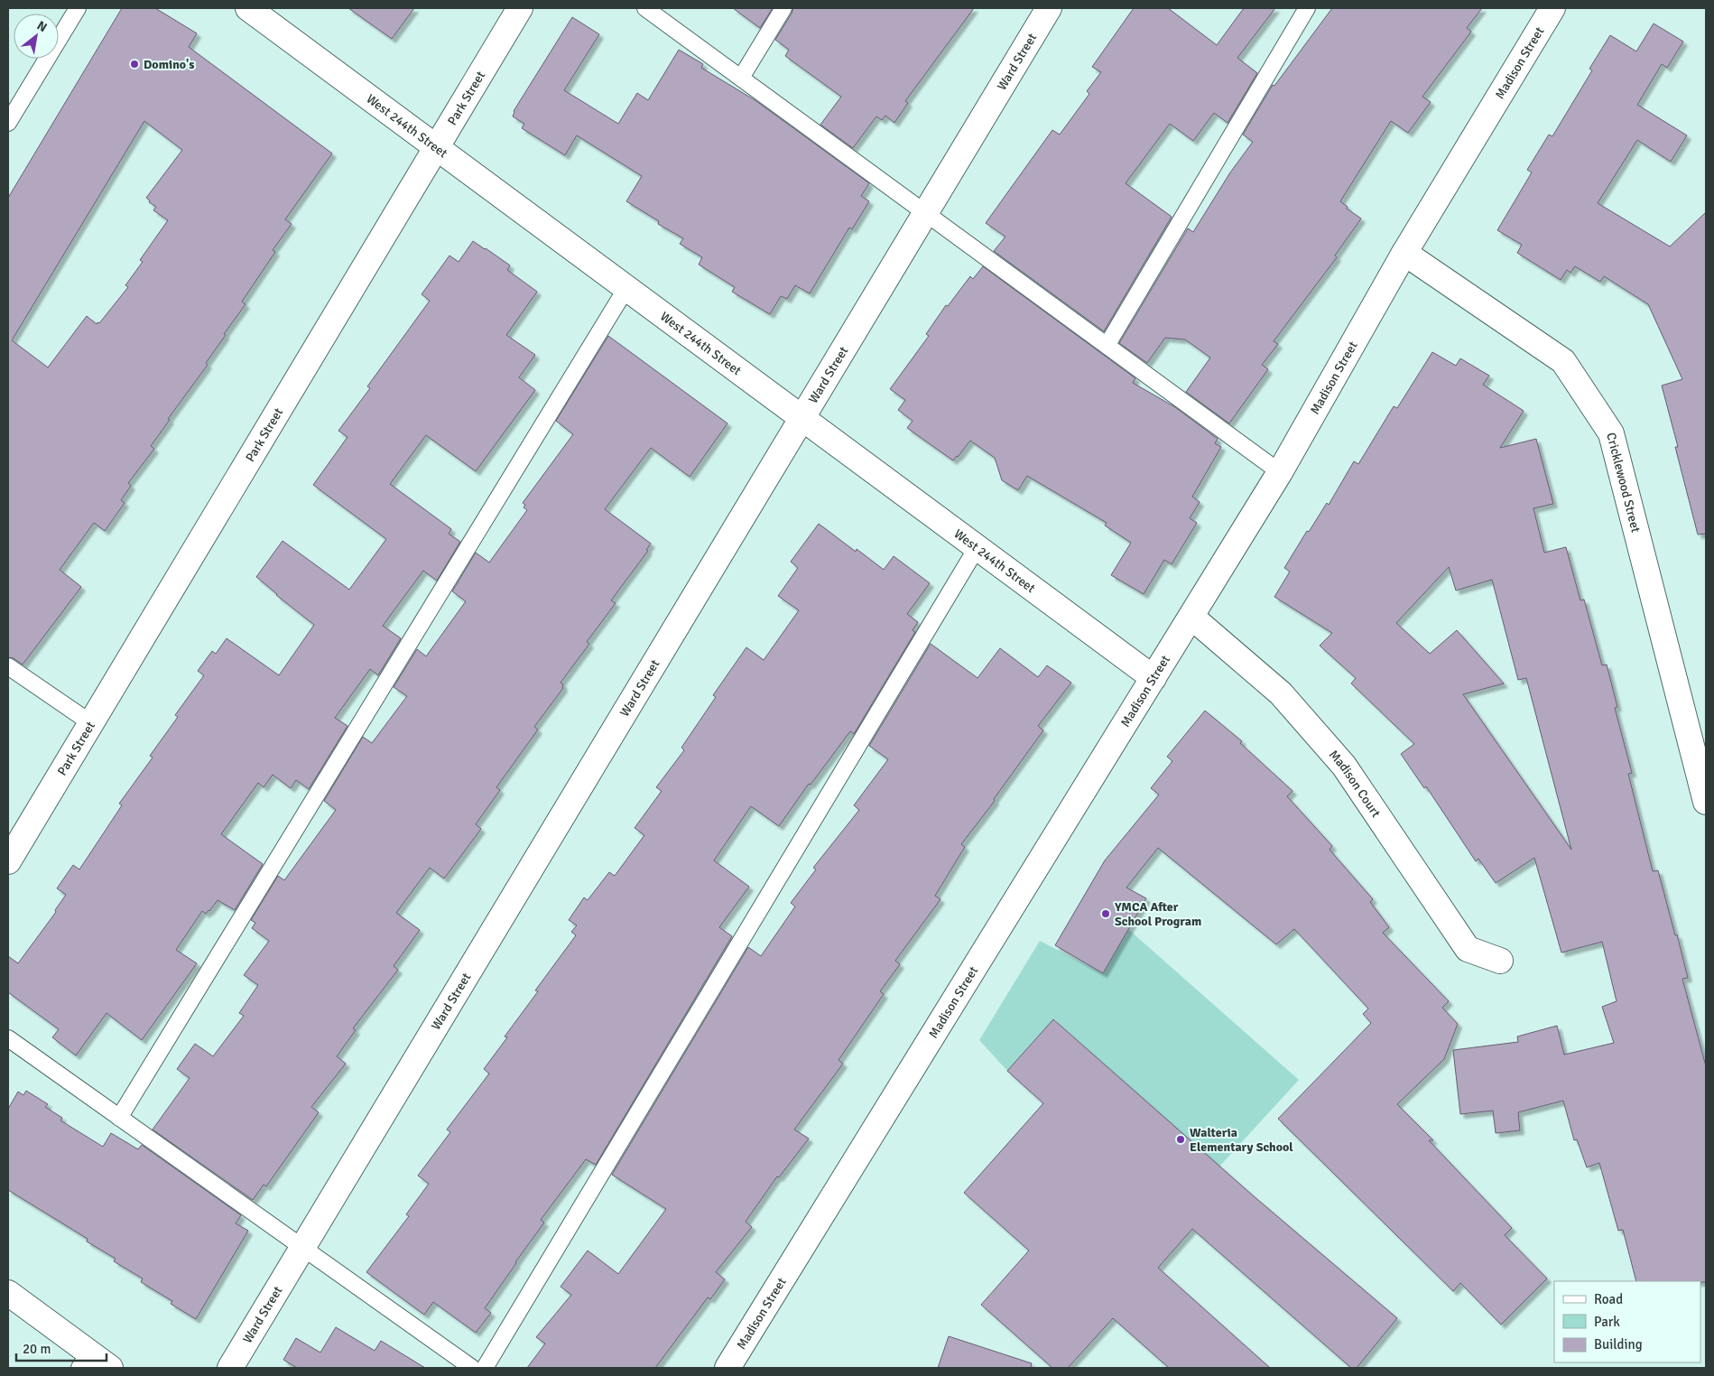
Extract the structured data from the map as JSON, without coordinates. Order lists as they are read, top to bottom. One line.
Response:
{"streets":{"street":["Ward Street","Madison Street","Park Street","West 244th Street","Cricklewood Street","Madison Court"]},"crossings":[["Ward Street","West 244th Street"],["Madison Street","West 244th Street"],["Madison Street","Cricklewood Street"],["Madison Street","Madison Court"],["Park Street","West 244th Street"]],"places":["Domino's","YMCA After School Program","Walteria Elementary School"],"legend":["Road","Park","Building"],"scale_bar":"20 m","north":"top right"}
